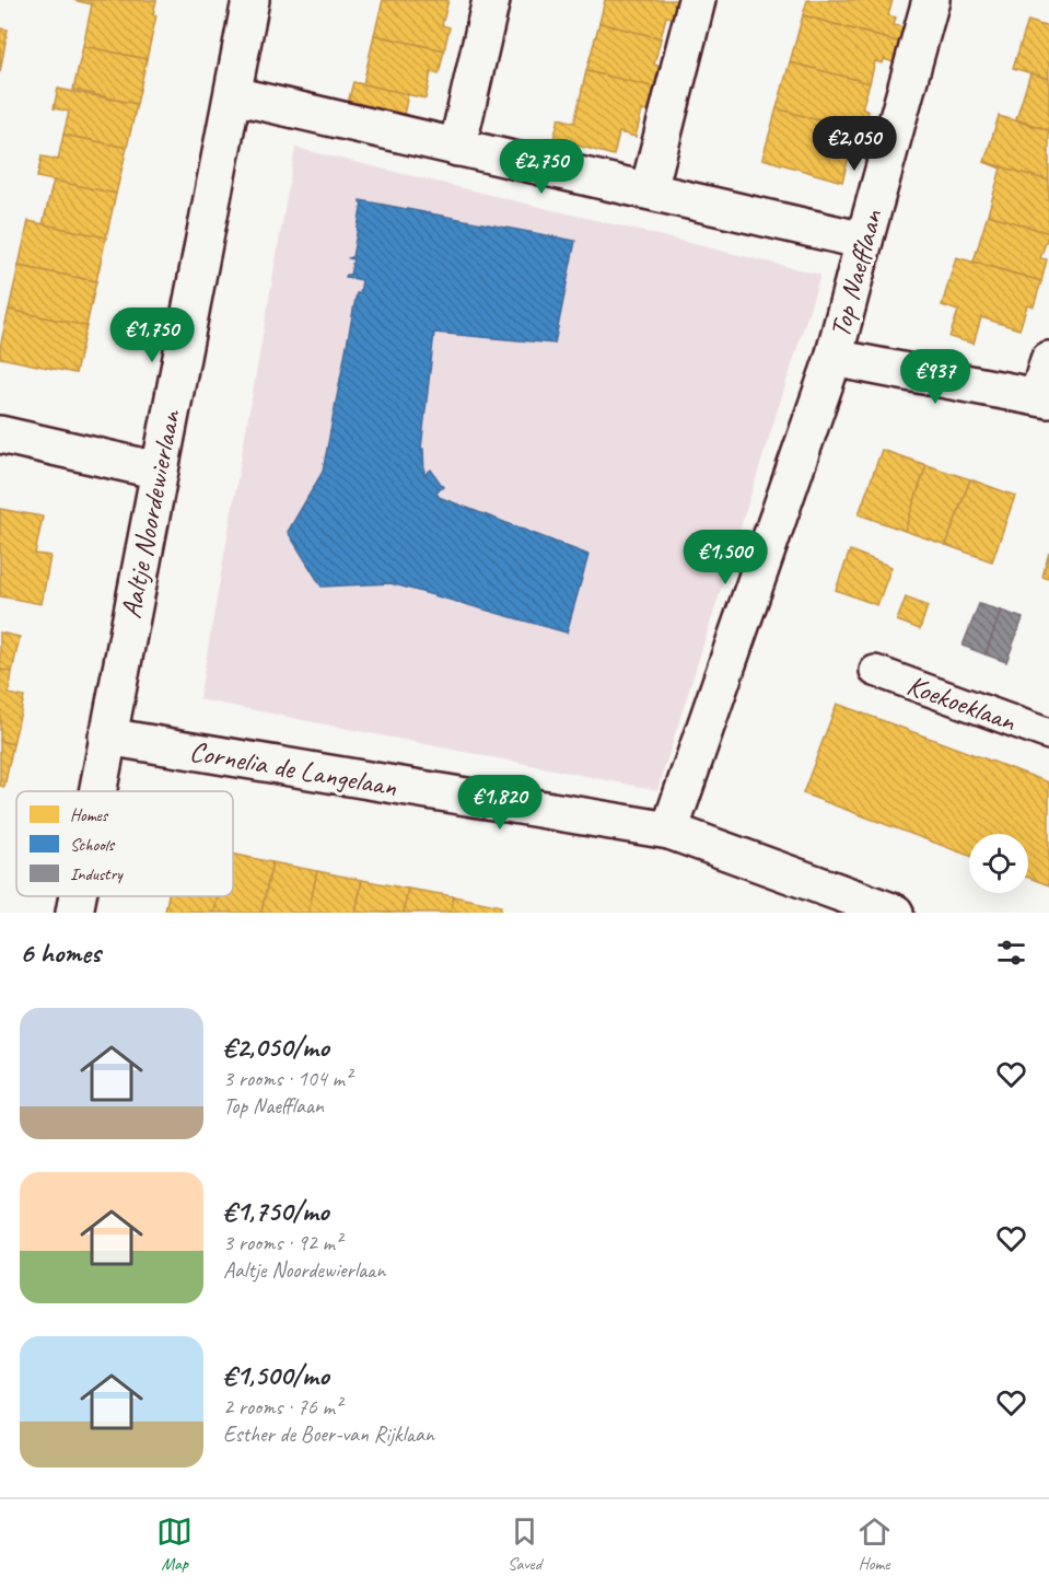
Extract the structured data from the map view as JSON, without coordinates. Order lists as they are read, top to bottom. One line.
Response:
{"streets":{"street":["Top Naefflaan","Aaltje Noordewierlaan","Cornelia de Langelaan"],"lane":["Koekoeklaan"]},"crossings":[["Top Naefflaan","Cornelia de Langelaan"],["Aaltje Noordewierlaan","Cornelia de Langelaan"]],"legend":["Homes","Schools","Industry"],"page":{"price":["€2,050","€2,750","€1,750","€937","€1,500","€1,820"],"heading":"6 homes","list":[{"name":"€2,050/mo","note":"3 rooms · 104 m² · Top Naefflaan"},{"name":"€1,750/mo","note":"3 rooms · 92 m² · Aaltje Noordewierlaan"},{"name":"€1,500/mo","note":"2 rooms · 76 m² · Esther de Boer-van Rijklaan"}],"tabs":["Map","Saved","Home"]}}
